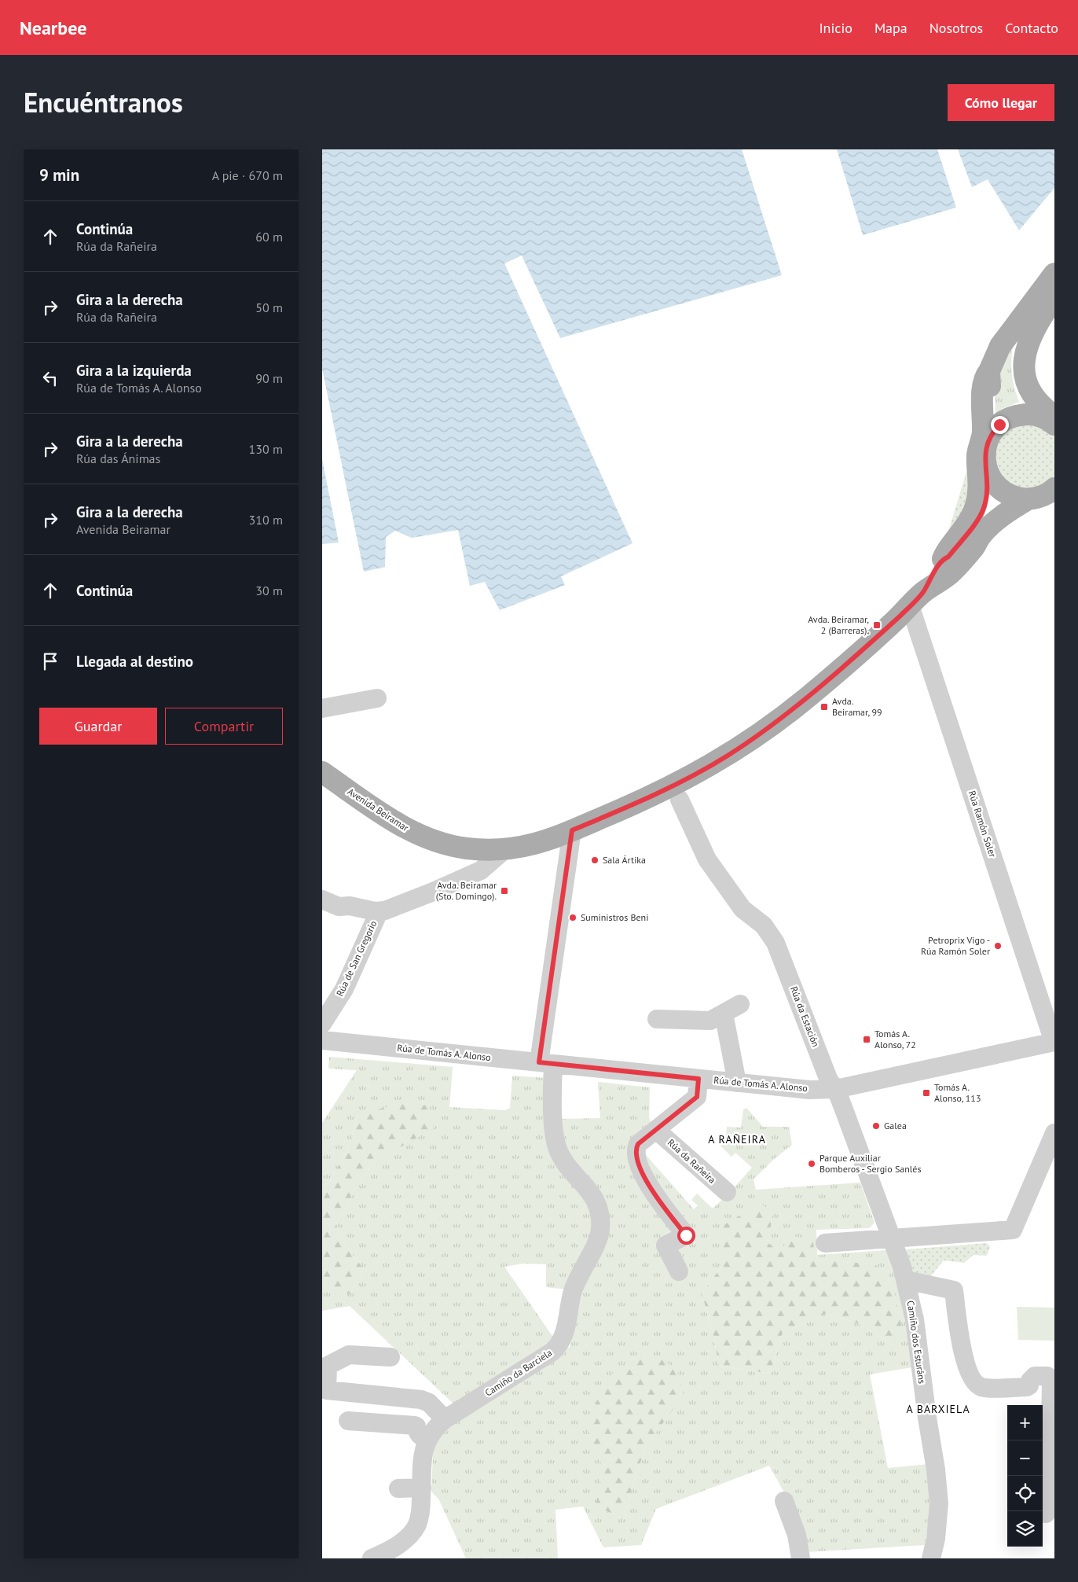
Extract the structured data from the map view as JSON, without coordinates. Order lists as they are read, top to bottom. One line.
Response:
{"streets":{"main road":["Avenida Beiramar"],"street":["Rúa Ramón Soler","Rúa de San Gregorio","Rúa da Estación","Rúa de Tomás A. Alonso","Rúa da Rañeira","Camiño dos Esturáns","Camiño da Barciela"]},"crossings":[["Avenida Beiramar","Rúa Ramón Soler"],["Avenida Beiramar","Rúa de San Gregorio"],["Avenida Beiramar","Camiño da Barciela"],["Rúa Ramón Soler","Rúa de Tomás A. Alonso"],["Rúa da Estación","Rúa de Tomás A. Alonso"],["Rúa da Estación","Camiño dos Esturáns"],["Rúa de Tomás A. Alonso","Camiño dos Esturáns"],["Rúa de Tomás A. Alonso","Camiño da Barciela"]],"districts":["A RAÑEIRA","A BARXIELA"],"places":{"transit":["Avda. Beiramar, 2 (Barreras).","Avda. Beiramar, 99","Avda. Beiramar (Sto. Domingo).","Tomás A. Alonso, 72","Tomás A. Alonso, 113"],"other":["Sala Ártika","Suministros Beni","Petroprix Vigo - Rúa Ramón Soler","Galea","Parque Auxiliar Bomberos - Sergio Sanlés"]},"page":{"header":"Nearbee","nav":["Inicio","Mapa","Nosotros","Contacto"],"title":"Encuéntranos","buttons":["Cómo llegar",["Guardar","Compartir"]],"heading":["9 min","A pie · 670 m"],"list":[["Continúa","Rúa da Rañeira","60 m"],["Gira a la derecha","Rúa da Rañeira","50 m"],["Gira a la izquierda","Rúa de Tomás A. Alonso","90 m"],["Gira a la derecha","Rúa das Ánimas","130 m"],["Gira a la derecha","Avenida Beiramar","310 m"],["Continúa","30 m"],"Llegada al destino"],"map_buttons":["+","−"]}}
